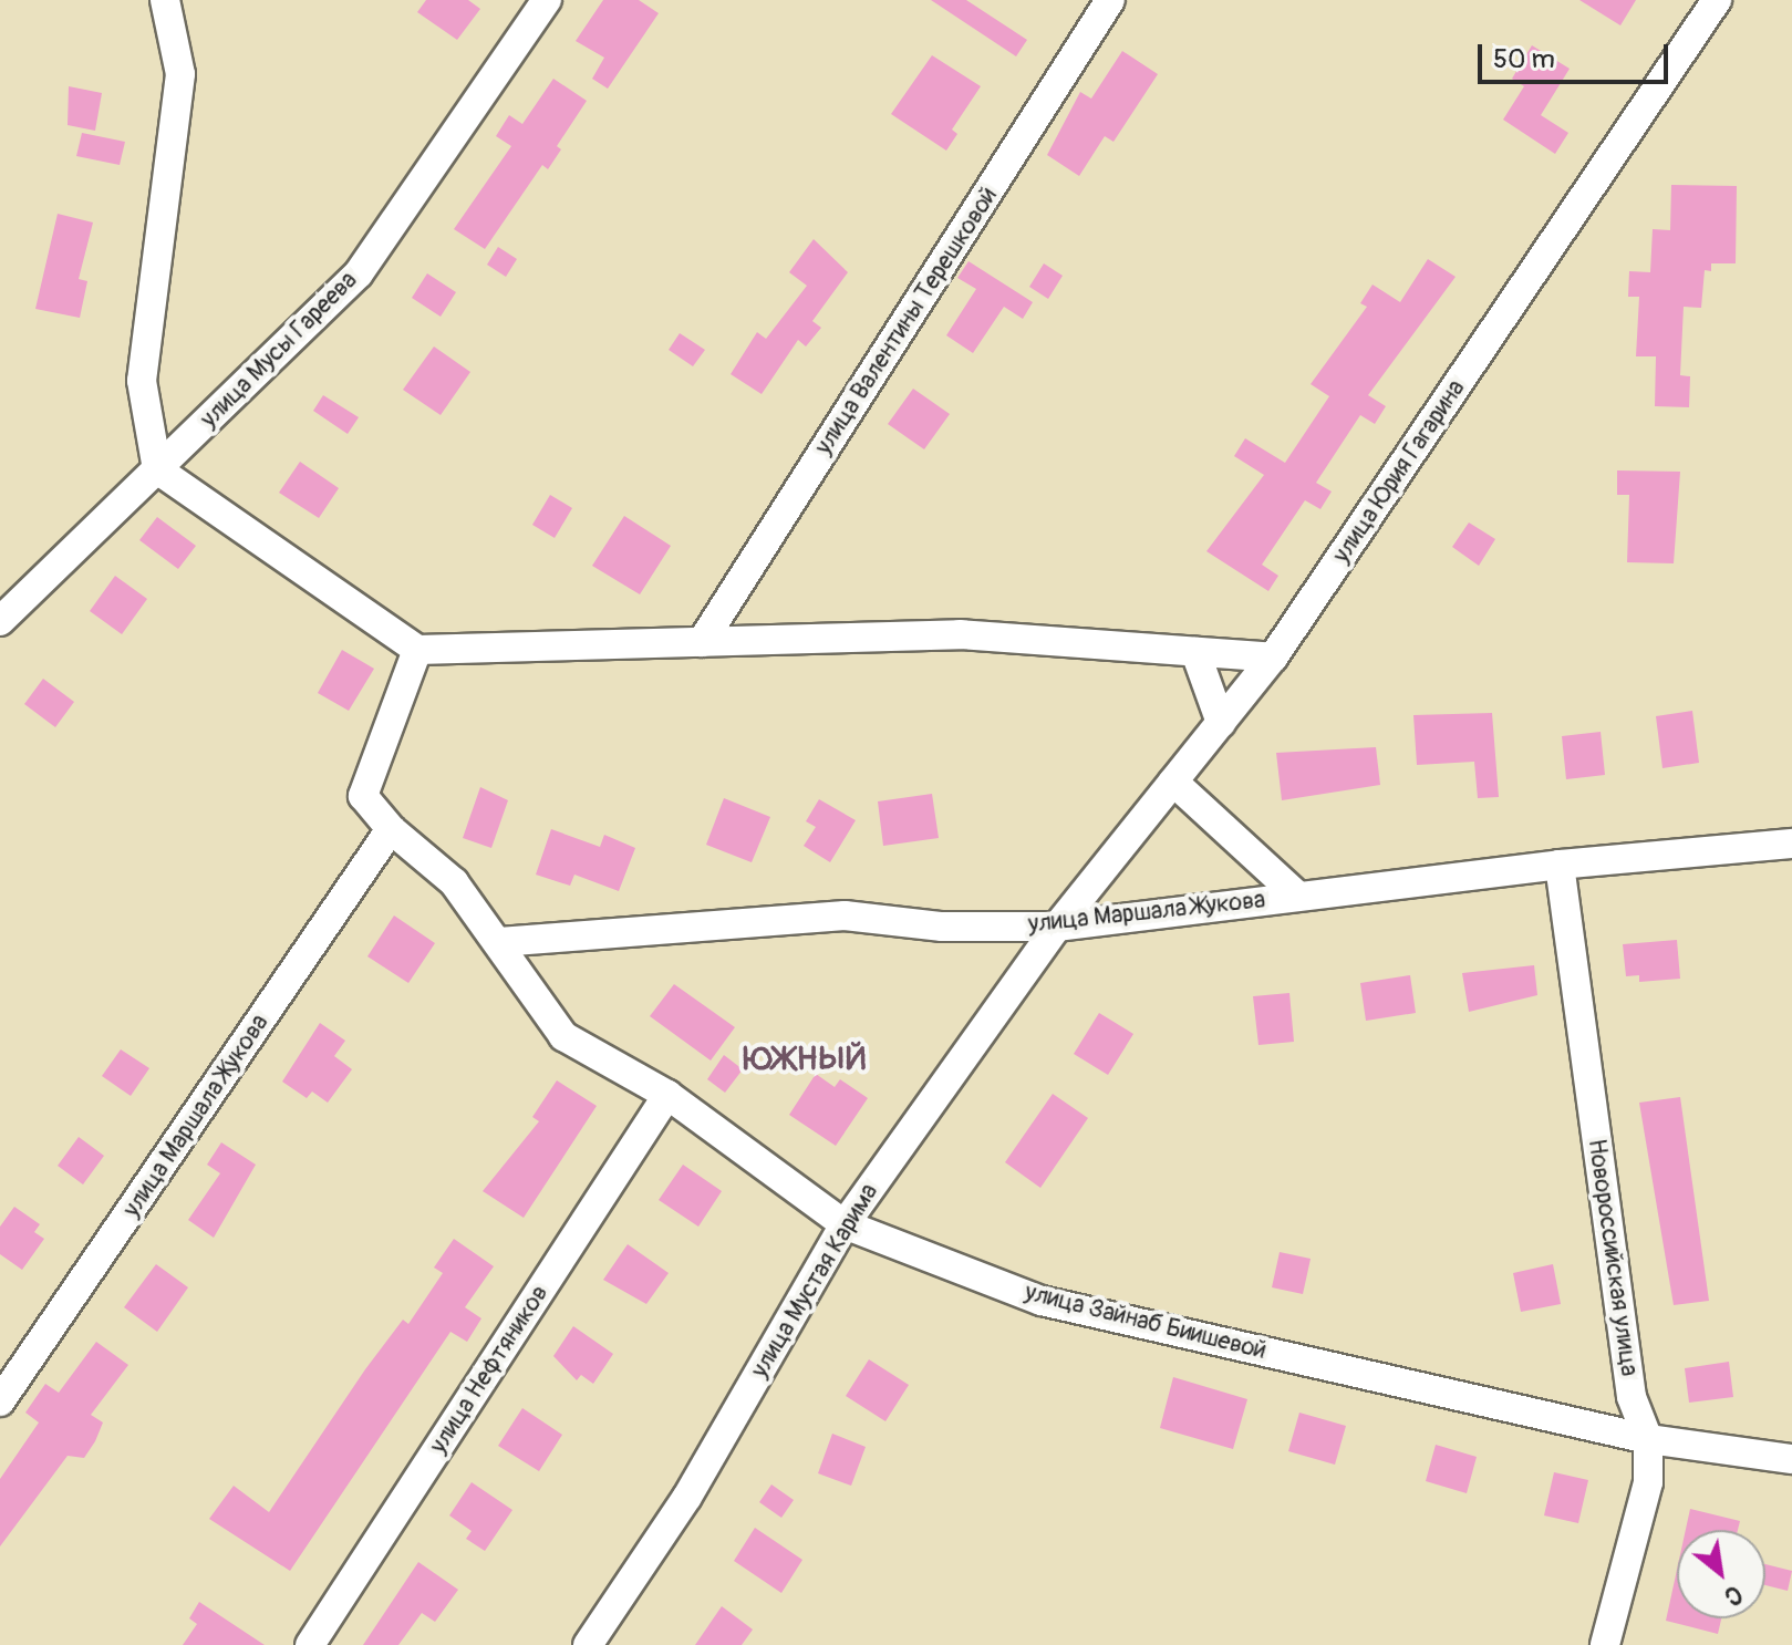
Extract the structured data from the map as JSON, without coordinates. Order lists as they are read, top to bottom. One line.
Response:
{"streets":{"street":["улица Валентины Терешковой","улица Мусы Гареева","улица Юрия Гагарина","улица Маршала Жукова","Новороссийская улица","улица Мустая Карима","улица Зайнаб Биишевой","улица Нефтяников"]},"crossings":[["улица Юрия Гагарина","улица Маршала Жукова"],["улица Юрия Гагарина","улица Мустая Карима"],["улица Маршала Жукова","Новороссийская улица"],["улица Маршала Жукова","улица Мустая Карима"],["улица Маршала Жукова","улица Зайнаб Биишевой"],["Новороссийская улица","улица Зайнаб Биишевой"],["улица Мустая Карима","улица Зайнаб Биишевой"],["улица Зайнаб Биишевой","улица Нефтяников"]],"districts":["ЮЖНЫЙ"],"scale_bar":"50 m","north":"bottom right"}
